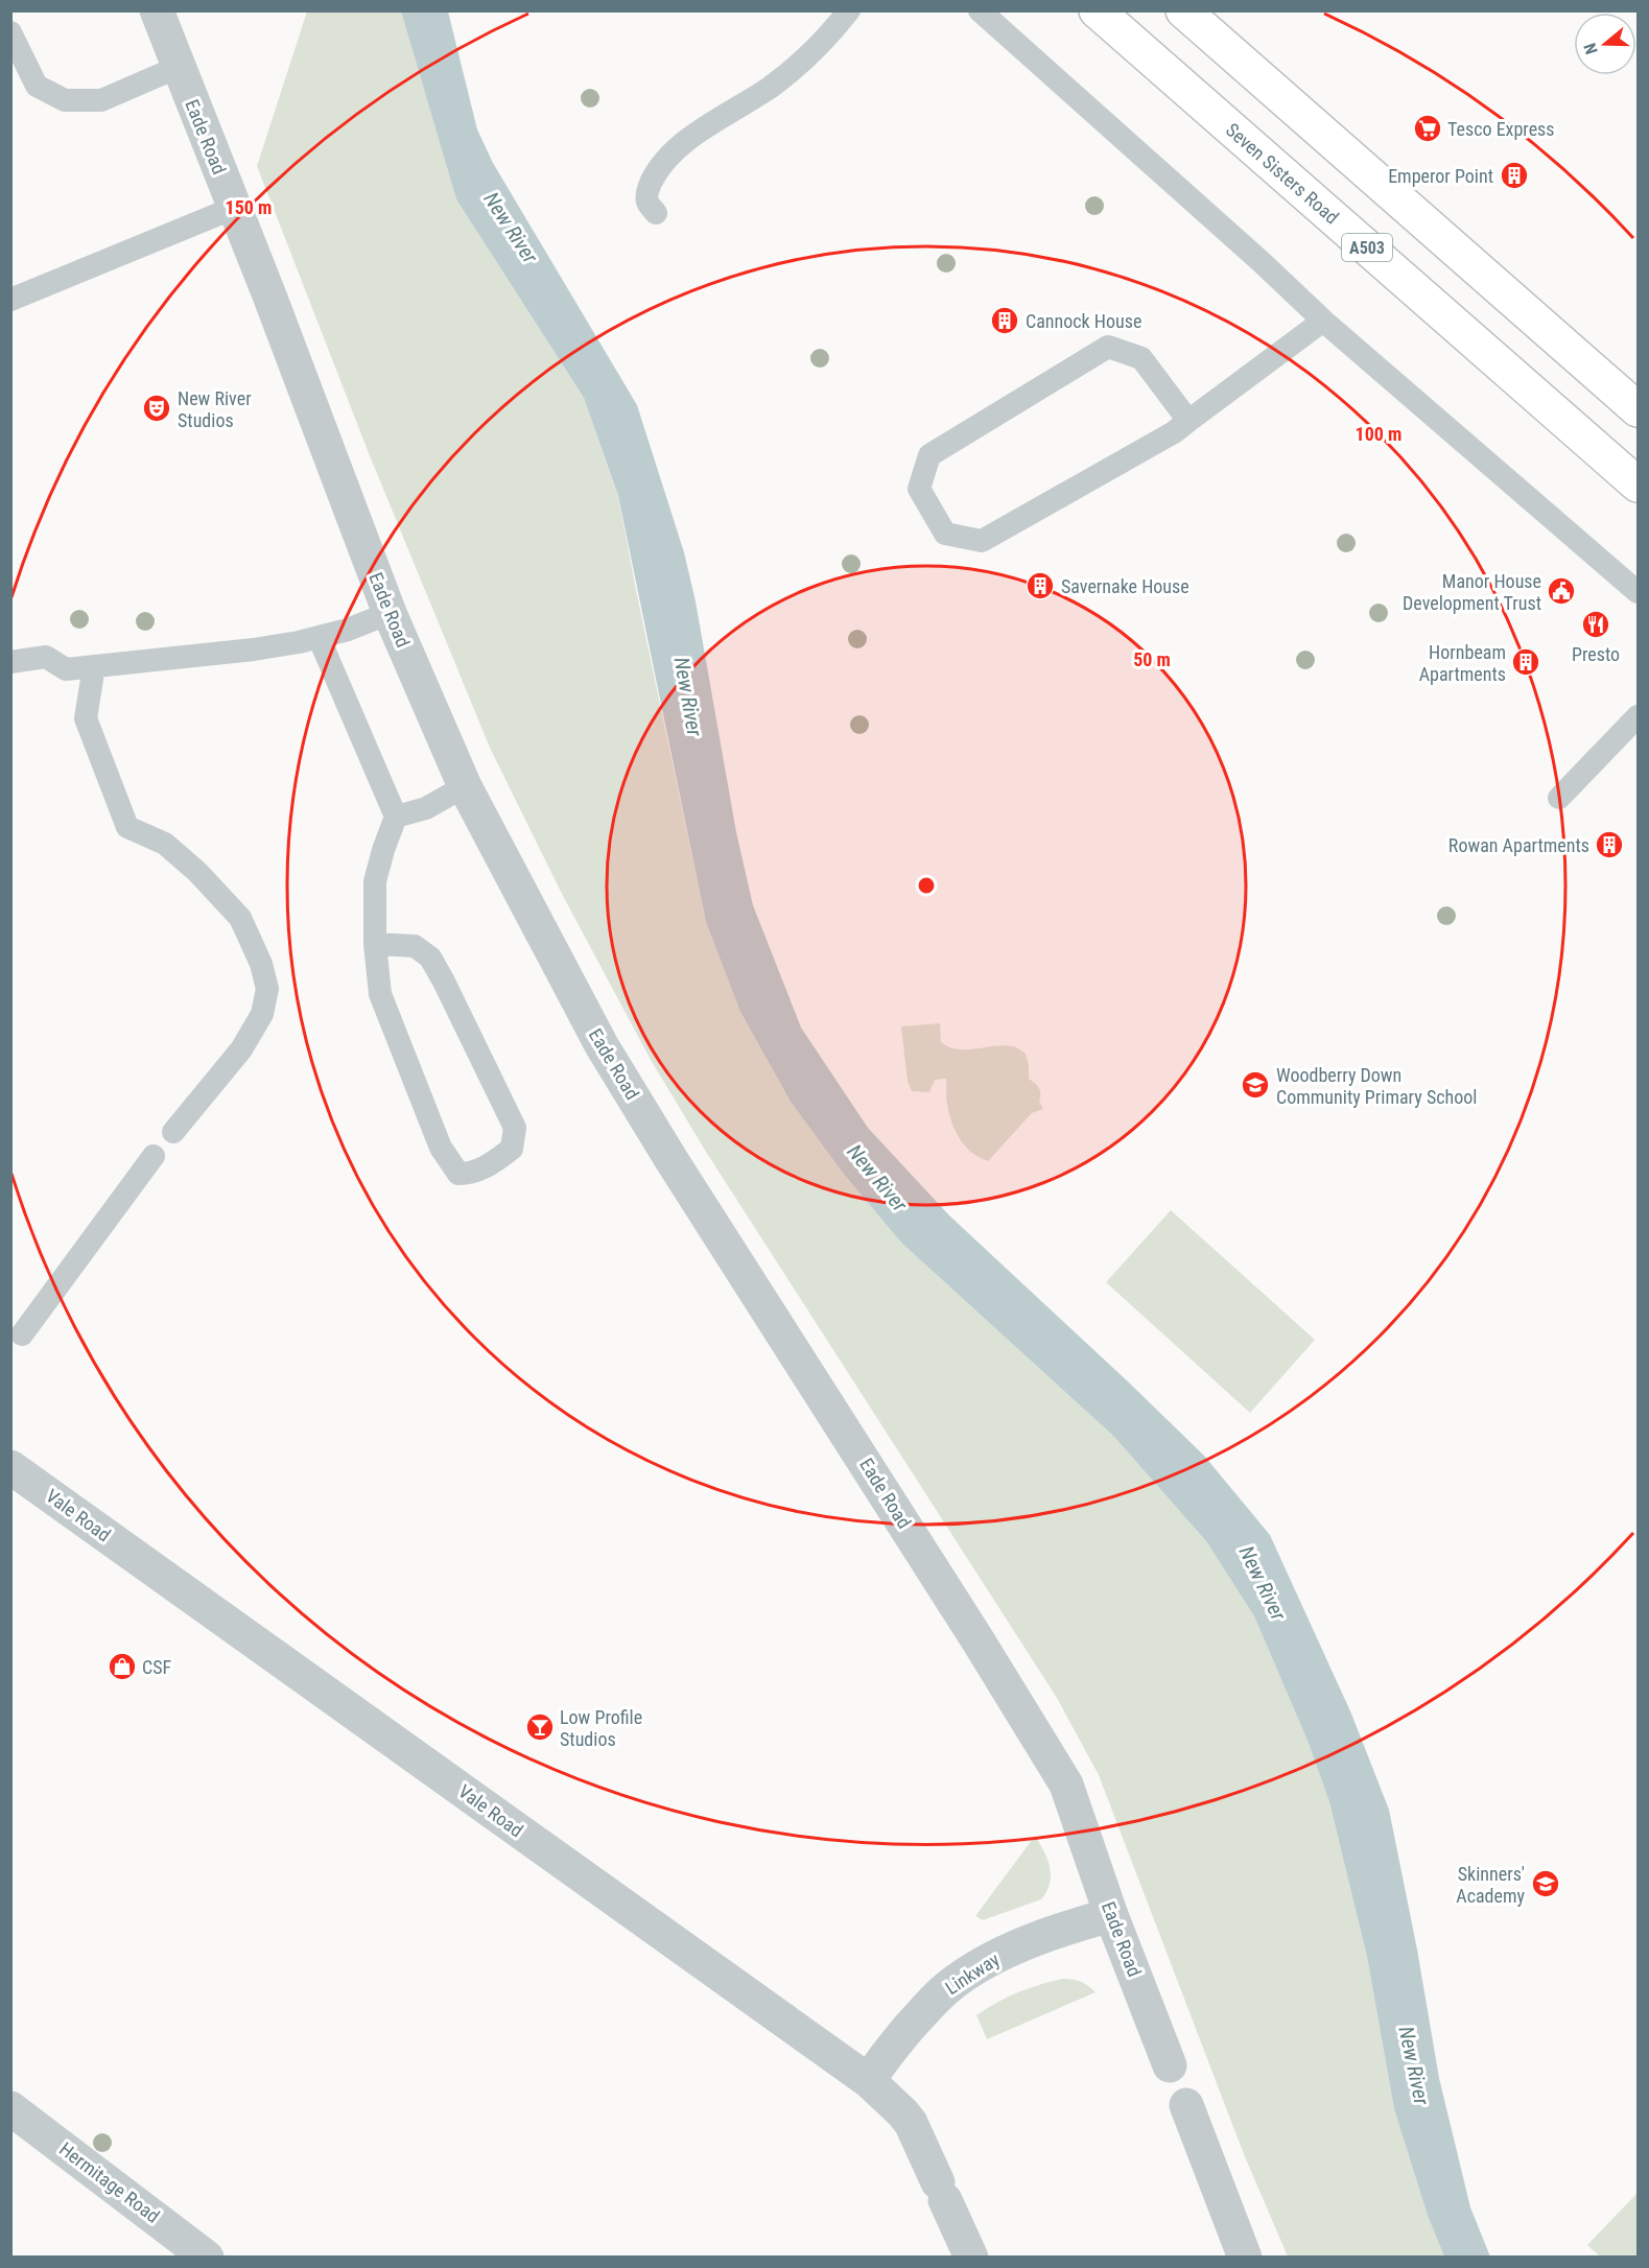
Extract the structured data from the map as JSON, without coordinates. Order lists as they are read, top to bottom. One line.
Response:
{"streets":{"highway":["Seven Sisters Road","A503"],"street":["Eade Road","Vale Road","Linkway","Hermitage Road"]},"crossings":[["Eade Road","Linkway"],["Vale Road","Linkway"]],"water":["New River"],"places":{"supermarket":["Tesco Express"],"building":["Emperor Point","Cannock House","Savernake House","Hornbeam Apartments","Rowan Apartments"],"theatre":["New River Studios"],"public building":["Manor House Development Trust"],"restaurant":["Presto"],"school or university":["Woodberry Down Community Primary School","Skinners' Academy"],"shop":["CSF"],"bar":["Low Profile Studios"]},"north":"left","rings":["150 m","100 m","50 m"]}
